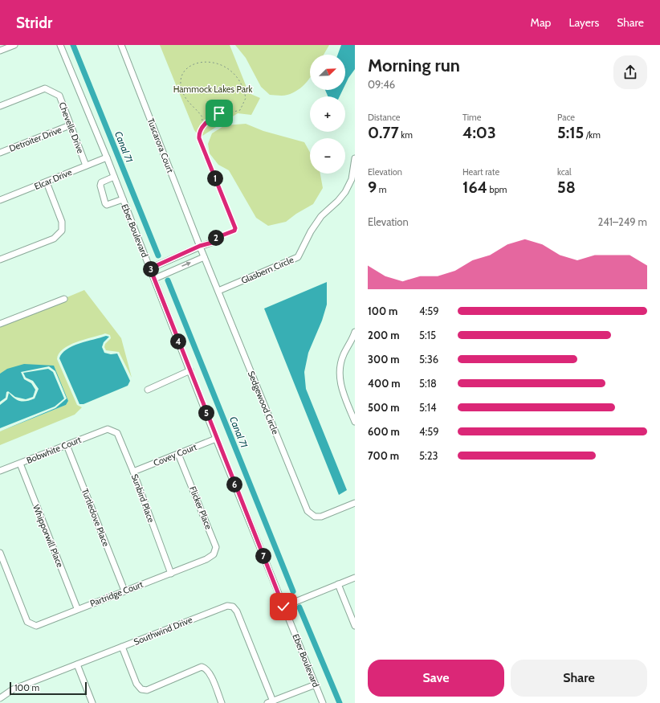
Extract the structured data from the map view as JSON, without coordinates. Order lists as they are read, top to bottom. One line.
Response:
{"streets":{"street":["Chevelle Drive","Detroiter Drive","Tuscarora Court","Elcar Drive","Eber Boulevard","Glasbern Circle","Sedgewood Circle","Bobwhite Court","Covey Court","Sunbird Place","Flicker Place","Turtledove Place","Whipporwill Place","Partridge Court","Southwind Drive"]},"crossings":[["Chevelle Drive","Detroiter Drive"],["Chevelle Drive","Elcar Drive"],["Tuscarora Court","Sedgewood Circle"],["Elcar Drive","Eber Boulevard"],["Eber Boulevard","Covey Court"],["Glasbern Circle","Sedgewood Circle"],["Bobwhite Court","Sunbird Place"],["Bobwhite Court","Turtledove Place"],["Bobwhite Court","Whipporwill Place"],["Covey Court","Sunbird Place"],["Covey Court","Flicker Place"],["Sunbird Place","Partridge Court"],["Flicker Place","Partridge Court"],["Turtledove Place","Partridge Court"],["Whipporwill Place","Partridge Court"]],"water":["Canal 71"],"parks":["Hammock Lakes Park"],"scale_bar":"100 m","north":"top right","page":{"header":"Stridr","nav":["Map","Layers","Share"],"heading":["Morning run","09:46"],"map_buttons":["+","−"],"stats":[["Distance","0.77 km"],["Time","4:03"],["Pace","5:15 /km"],["Elevation","9 m"],["Heart rate","164 bpm"],["kcal","58"]],"pins":["1","2","3","4","5","6","7"],"chart":["Elevation","241–249 m"],"list":[{"name":"100 m","note":"4:59"},{"name":"200 m","note":"5:15"},{"name":"300 m","note":"5:36"},{"name":"400 m","note":"5:18"},{"name":"500 m","note":"5:14"},{"name":"600 m","note":"4:59"},{"name":"700 m","note":"5:23"}],"buttons":["Save","Share"],"scale":"100 m"}}
